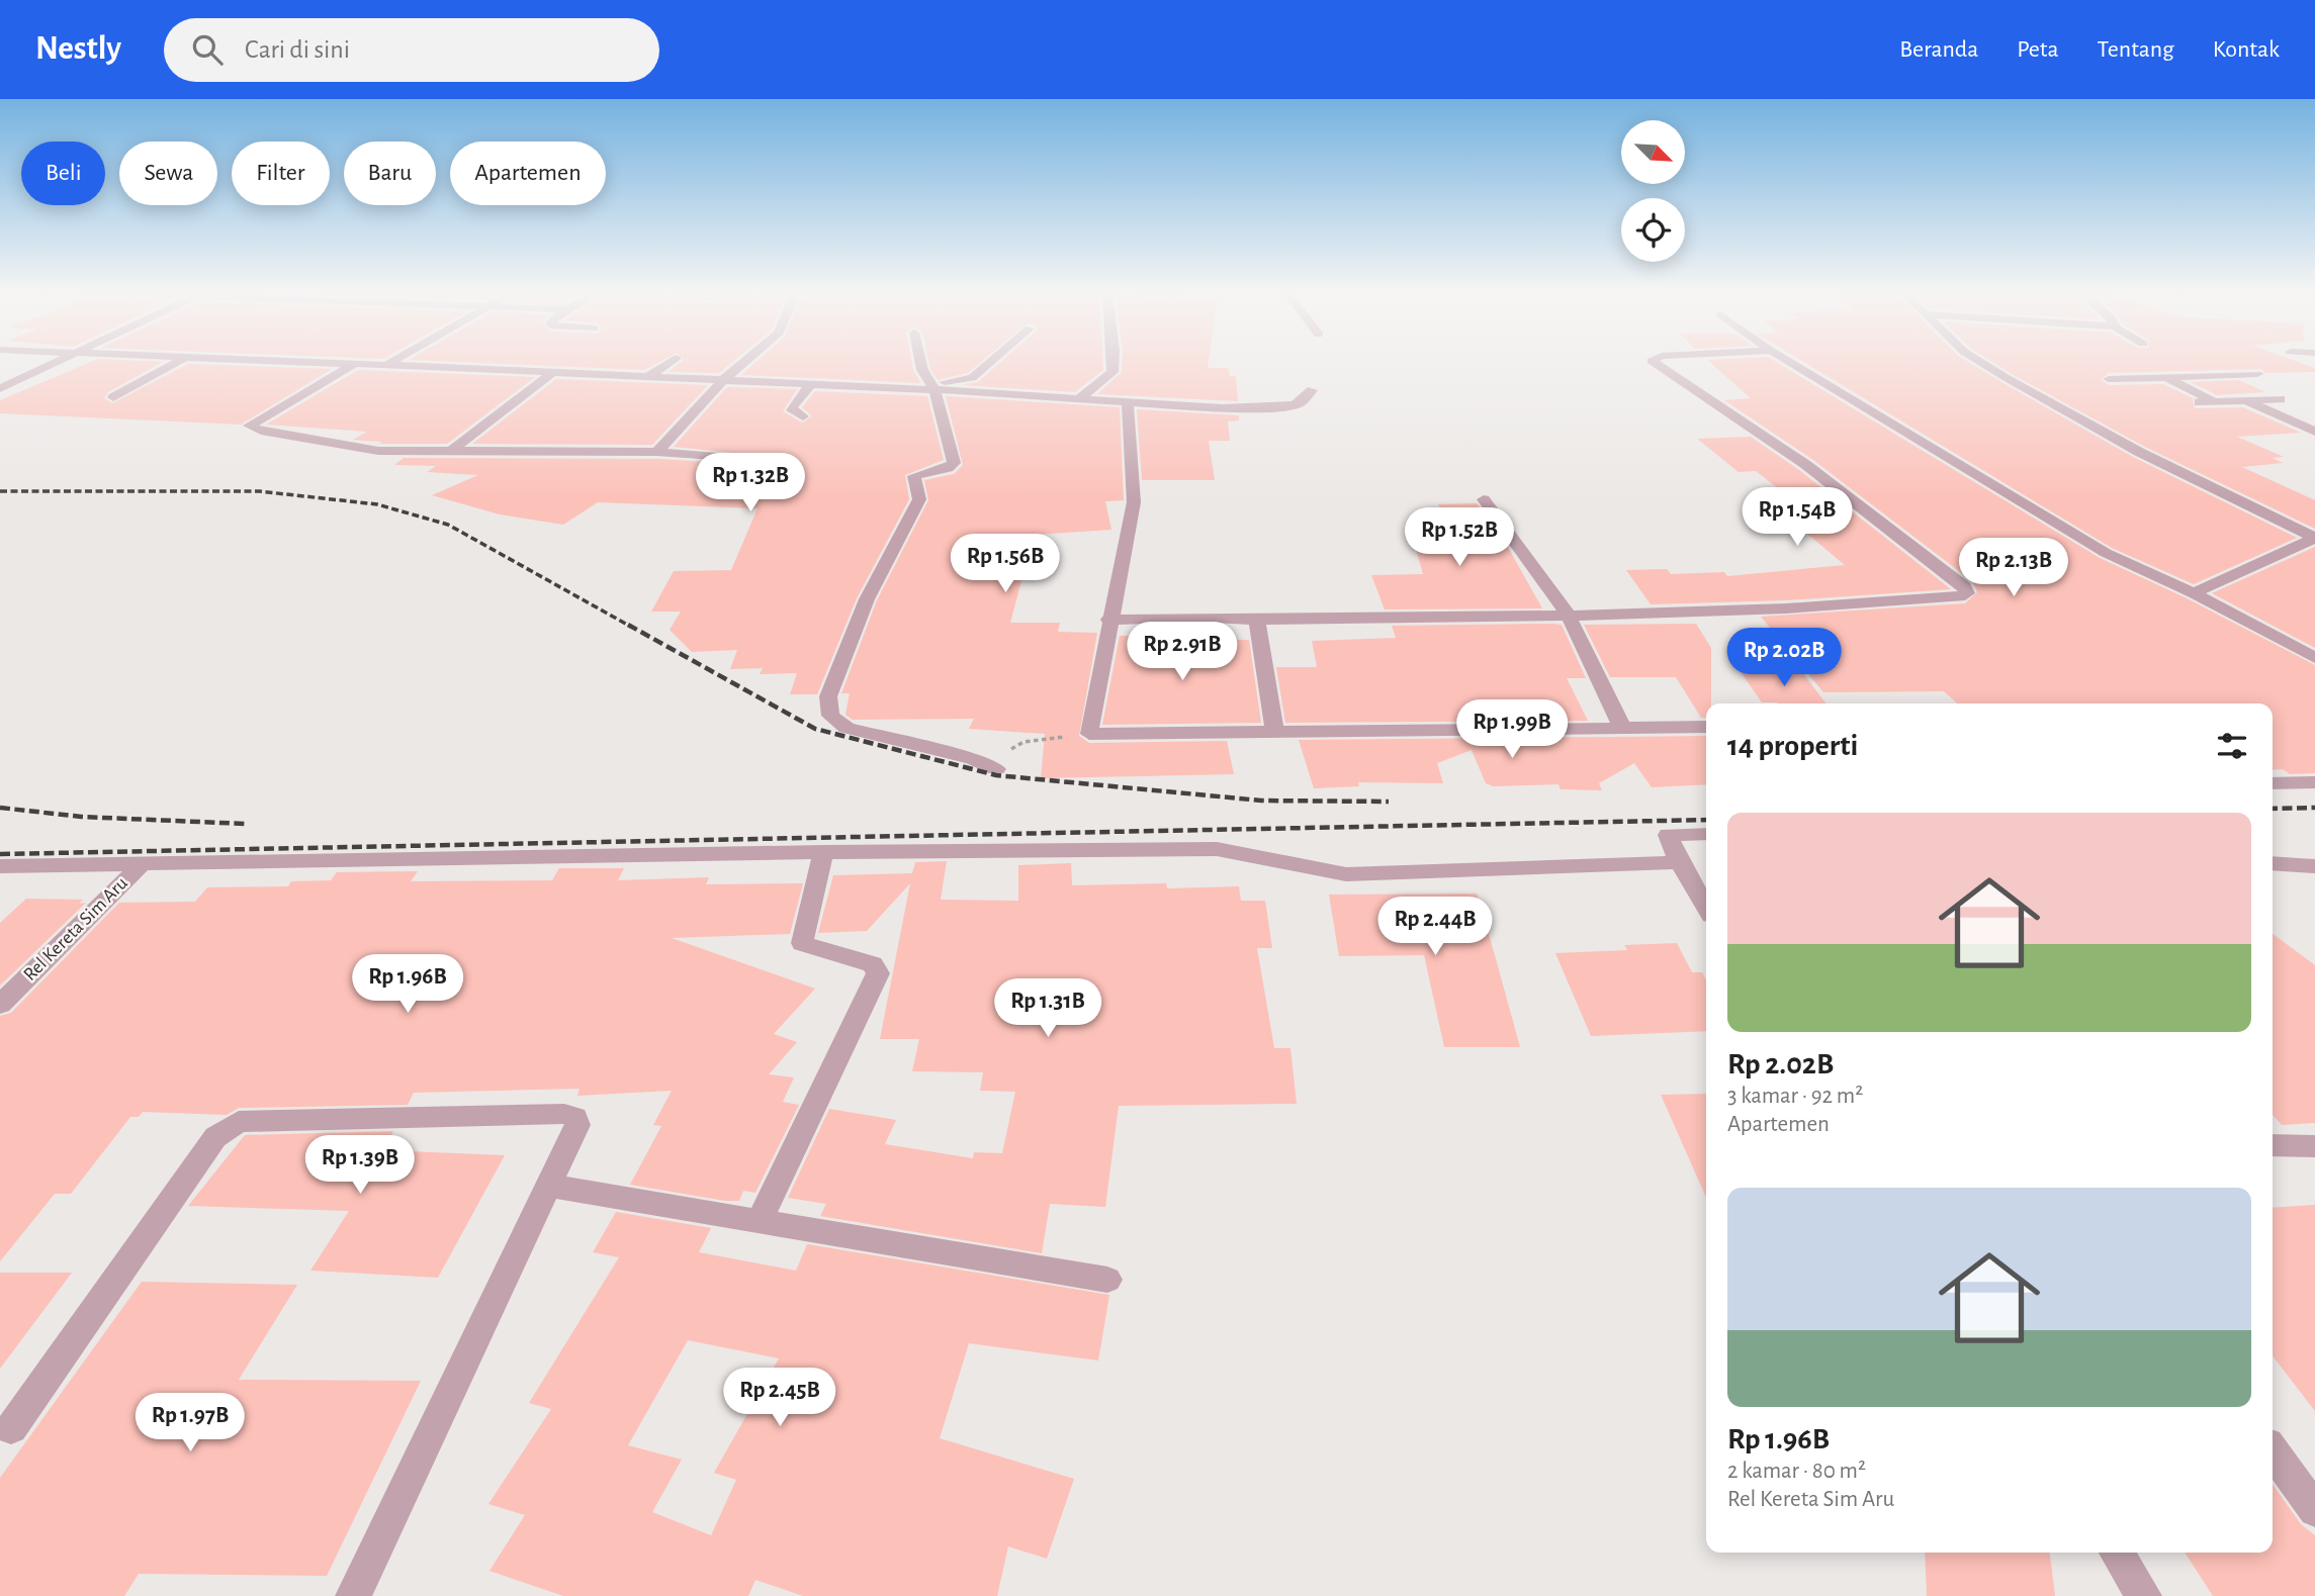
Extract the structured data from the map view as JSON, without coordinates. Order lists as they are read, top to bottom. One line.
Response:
{"streets":{"street":["Rel Kereta Sim Aru"]},"north":"bottom right","page":{"header":"Nestly","search":"Cari di sini","nav":["Beranda","Peta","Tentang","Kontak"],"chip":["Beli","Sewa","Filter","Baru","Apartemen"],"price":["Rp 1.32B","Rp 1.54B","Rp 1.52B","Rp 1.56B","Rp 2.13B","Rp 2.91B","Rp 2.02B","Rp 1.99B","Rp 2.44B","Rp 1.96B","Rp 1.31B","Rp 1.39B","Rp 2.45B","Rp 1.97B"],"heading":"14 properti","list":[{"name":"Rp 2.02B","note":"3 kamar · 92 m² · Apartemen"},{"name":"Rp 1.96B","note":"2 kamar · 80 m² · Rel Kereta Sim Aru"}]}}
